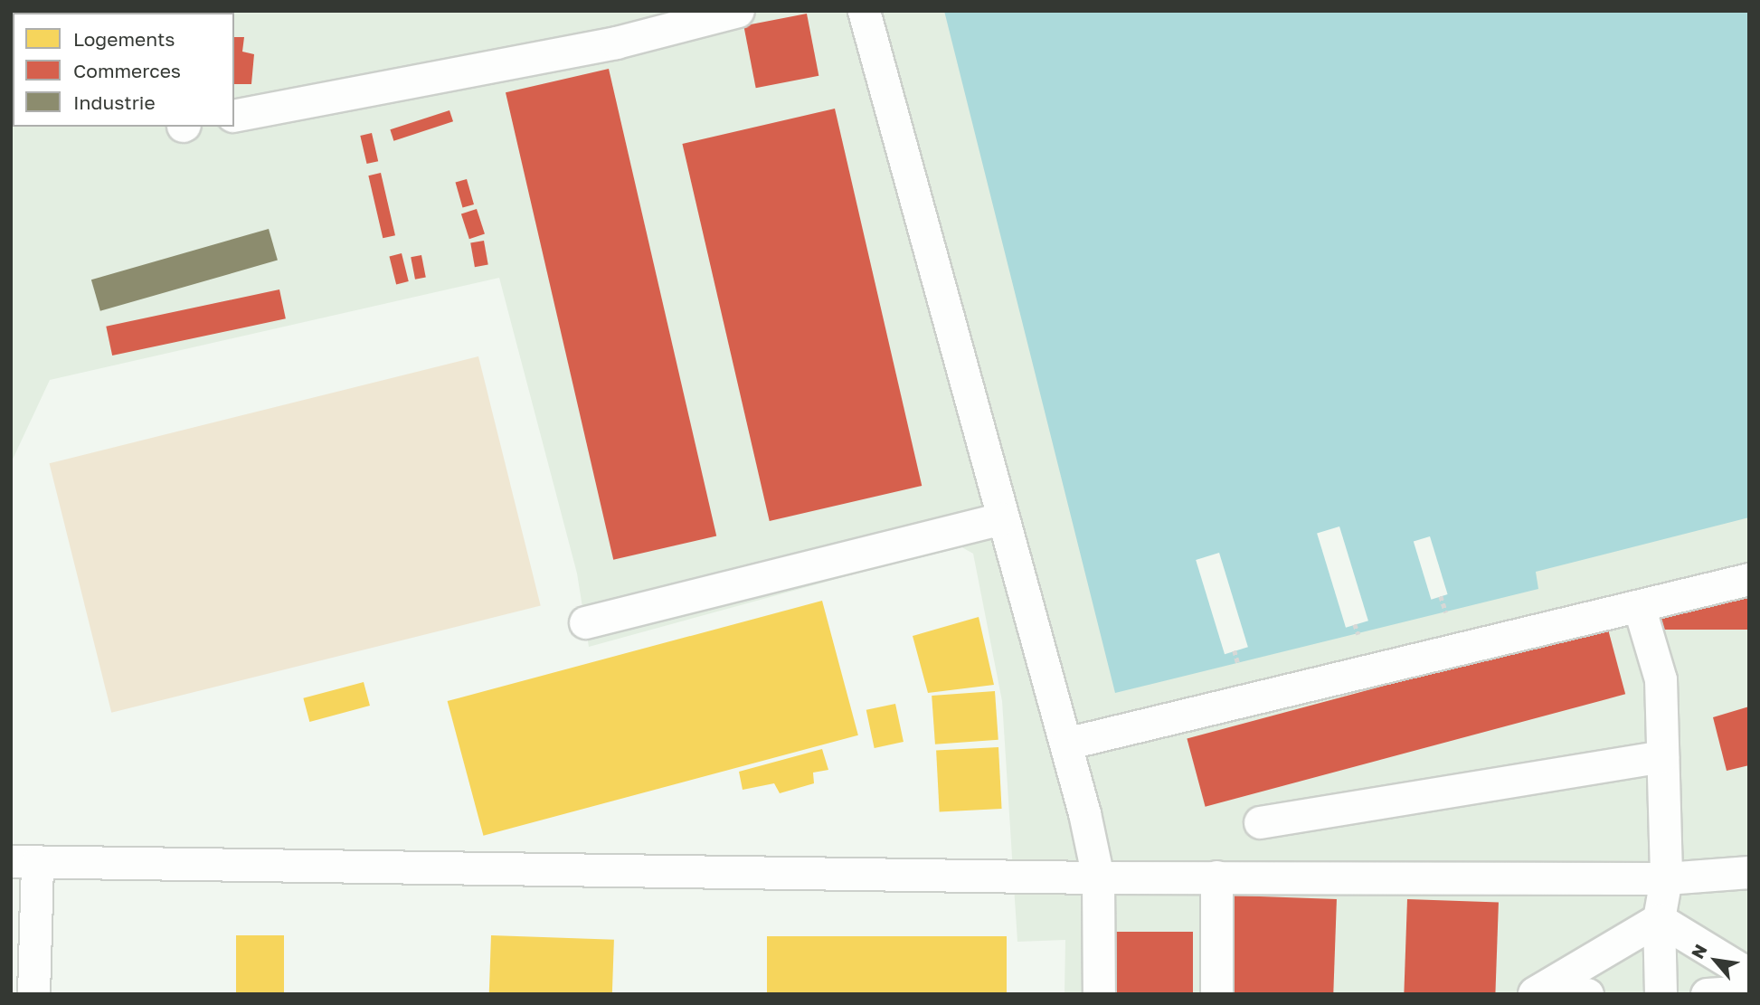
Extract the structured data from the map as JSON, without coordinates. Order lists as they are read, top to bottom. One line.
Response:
{"legend":["Logements","Commerces","Industrie"],"north":"top left"}
